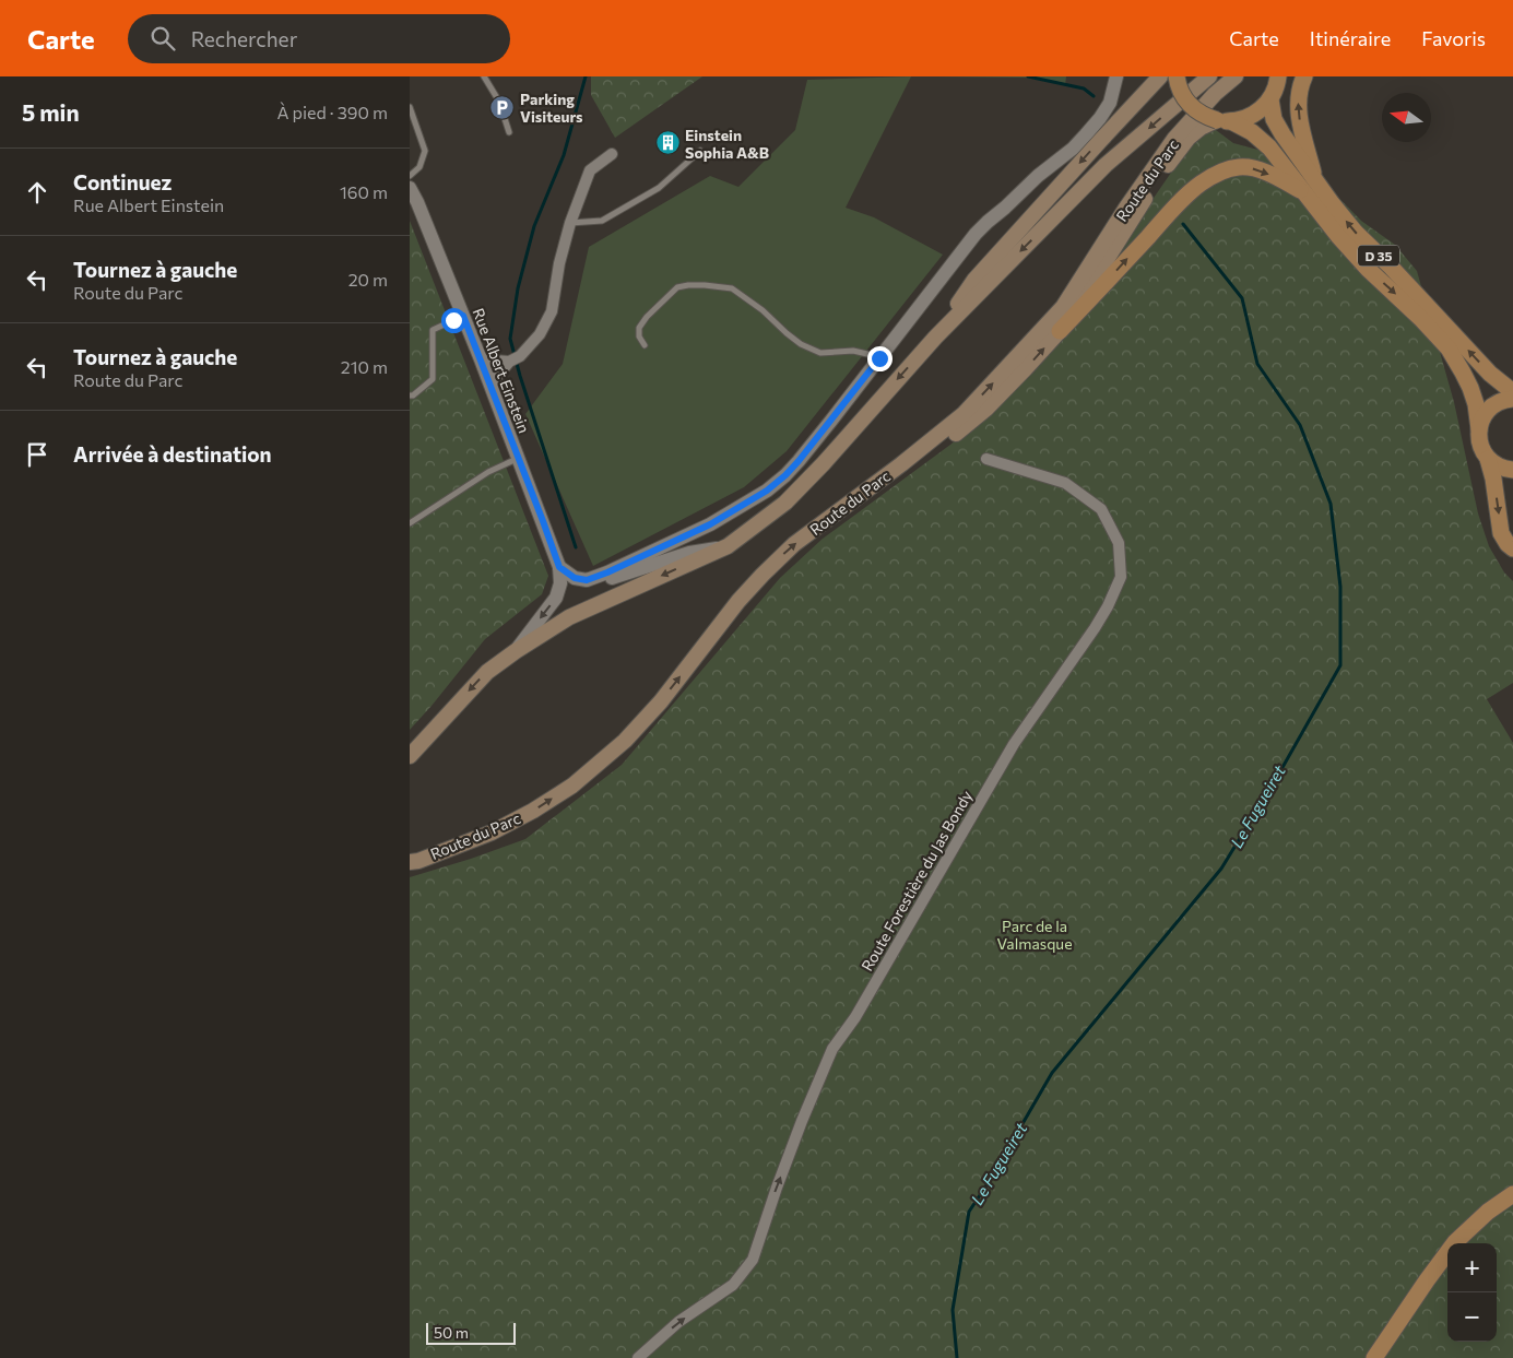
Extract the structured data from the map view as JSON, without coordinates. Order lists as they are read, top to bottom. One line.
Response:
{"streets":{"main road":["Route du Parc","D 35"],"street":["Rue Albert Einstein","Route Forestière du Jas Bondy"]},"one_way":["Route Forestière du Jas Bondy"],"water":["Le Fugueiret"],"parks":["Parc de la Valmasque"],"places":{"parking":["Parking Visiteurs"],"building":["Einstein Sophia A&B"]},"scale_bar":"50 m","north":"left","page":{"header":"Carte","search":"Rechercher","nav":["Carte","Itinéraire","Favoris"],"heading":["5 min","À pied · 390 m"],"list":[["Continuez","Rue Albert Einstein","160 m"],["Tournez à gauche","Route du Parc","20 m"],["Tournez à gauche","Route du Parc","210 m"],"Arrivée à destination"],"map_buttons":["+","−"],"scale":"50 m"}}
